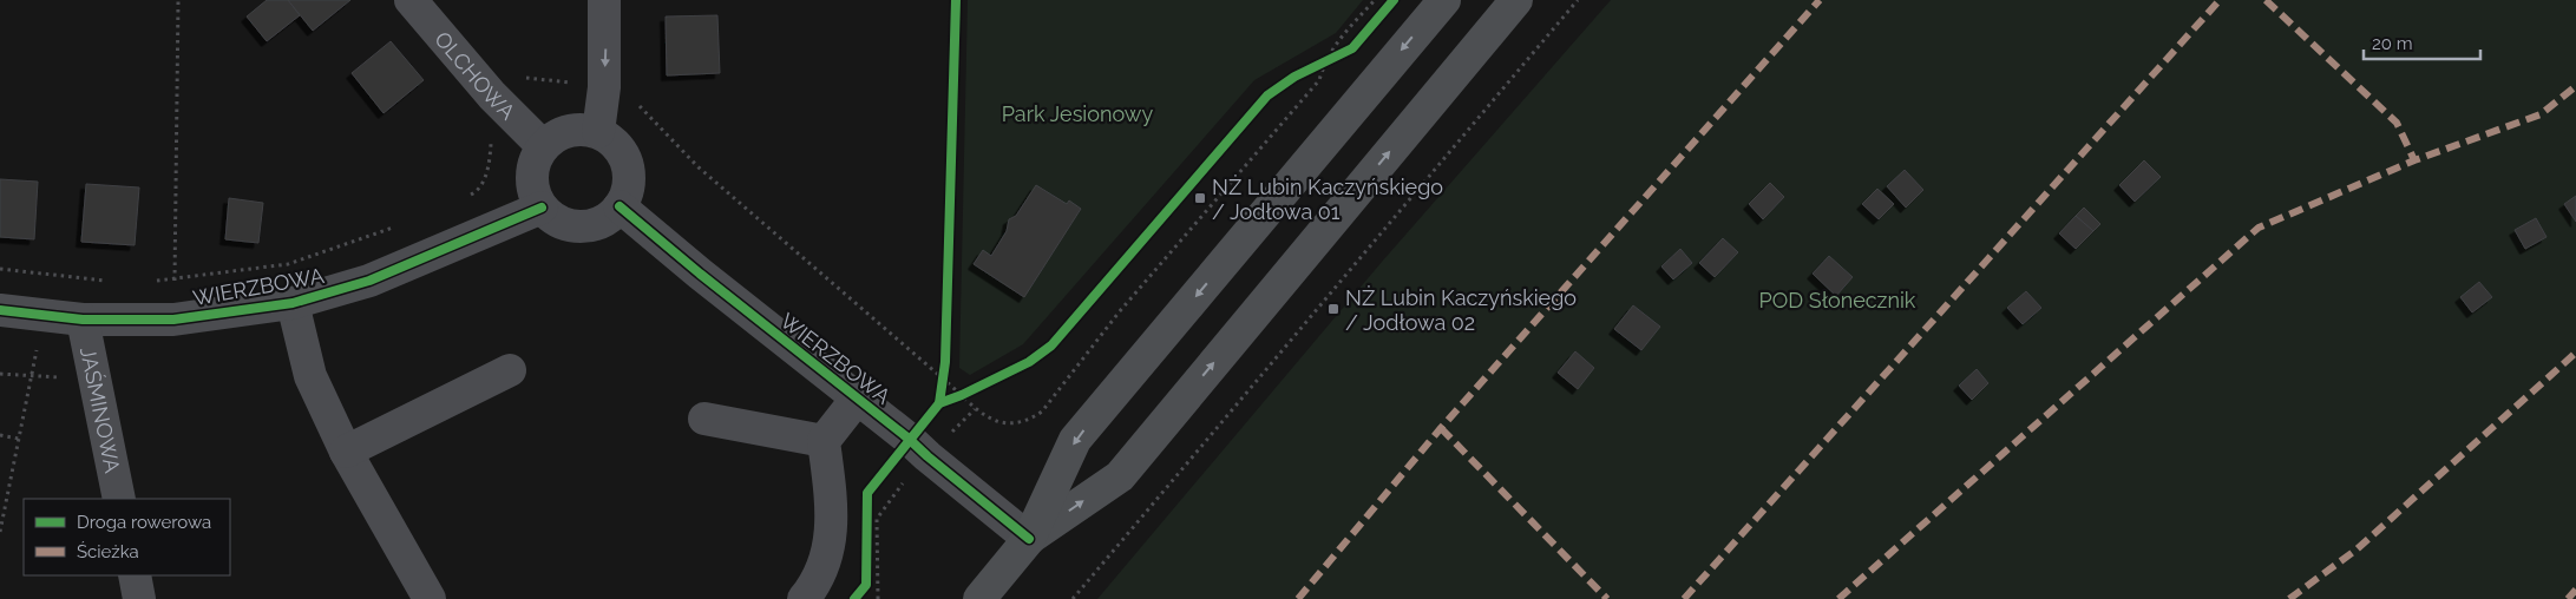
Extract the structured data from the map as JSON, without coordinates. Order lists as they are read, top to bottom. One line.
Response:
{"streets":{"street":["OLCHOWA","WIERZBOWA","JAŚMINOWA"]},"crossings":[["OLCHOWA","WIERZBOWA"],["WIERZBOWA","JAŚMINOWA"]],"parks":["Park Jesionowy","POD Słonecznik"],"places":{"transit":["NŻ Lubin Kaczyńskiego / Jodłowa 01","NŻ Lubin Kaczyńskiego / Jodłowa 02"]},"legend":["Droga rowerowa","Ścieżka"],"scale_bar":"20 m"}
